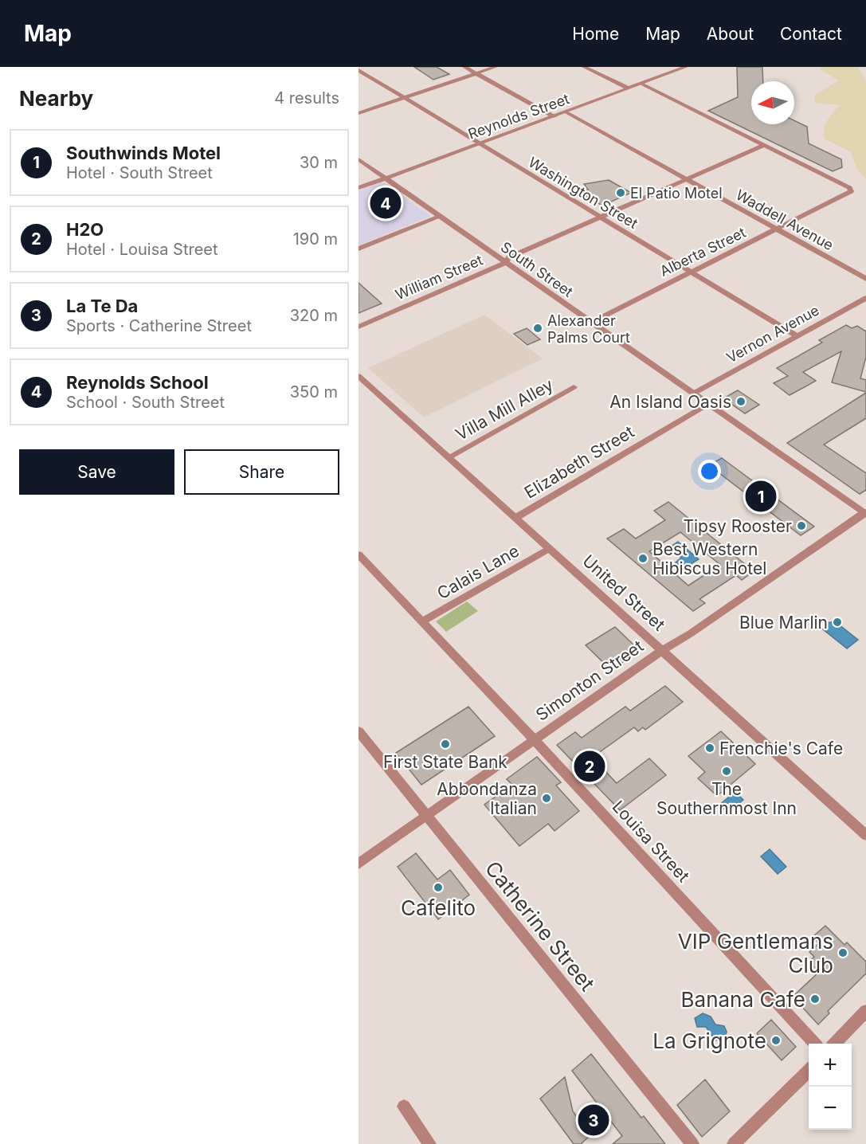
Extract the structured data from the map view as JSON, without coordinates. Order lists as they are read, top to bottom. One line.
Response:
{"streets":{"street":["Reynolds Street","Washington Street","Waddell Avenue","Alberta Street","South Street","William Street","Vernon Avenue","Villa Mill Alley","Elizabeth Street","Calais Lane","United Street","Simonton Street","Louisa Street","Catherine Street"]},"crossings":[["Reynolds Street","Washington Street"],["Reynolds Street","Waddell Avenue"],["Reynolds Street","South Street"],["Washington Street","Alberta Street"],["Washington Street","William Street"],["Washington Street","Vernon Avenue"],["Waddell Avenue","Alberta Street"],["Waddell Avenue","William Street"],["Alberta Street","South Street"],["Alberta Street","William Street"],["South Street","William Street"],["South Street","Vernon Avenue"],["South Street","Elizabeth Street"],["South Street","Simonton Street"],["Villa Mill Alley","United Street"],["Elizabeth Street","United Street"],["Calais Lane","United Street"],["Calais Lane","Louisa Street"],["United Street","Simonton Street"],["Simonton Street","Louisa Street"],["Simonton Street","Catherine Street"]],"places":["El Patio Motel","Alexander Palms Court","An Island Oasis","Tipsy Rooster","Best Western Hibiscus Hotel","Blue Marlin","First State Bank","Frenchie's Cafe","The Southernmost Inn","Abbondanza Italian","Cafelito","VIP Gentlemans Club","Banana Cafe","La Grignote"],"north":"left","page":{"header":"Map","nav":["Home","Map","About","Contact"],"heading":["Nearby","4 results"],"list":[{"mark":"1","name":"Southwinds Motel","note":"Hotel · South Street","value":"30 m"},{"mark":"2","name":"H2O","note":"Hotel · Louisa Street","value":"190 m"},{"mark":"3","name":"La Te Da","note":"Sports · Catherine Street","value":"320 m"},{"mark":"4","name":"Reynolds School","note":"School · South Street","value":"350 m"}],"pins":["4","1","2","3"],"buttons":["Save","Share"],"map_buttons":["+","−"]}}
